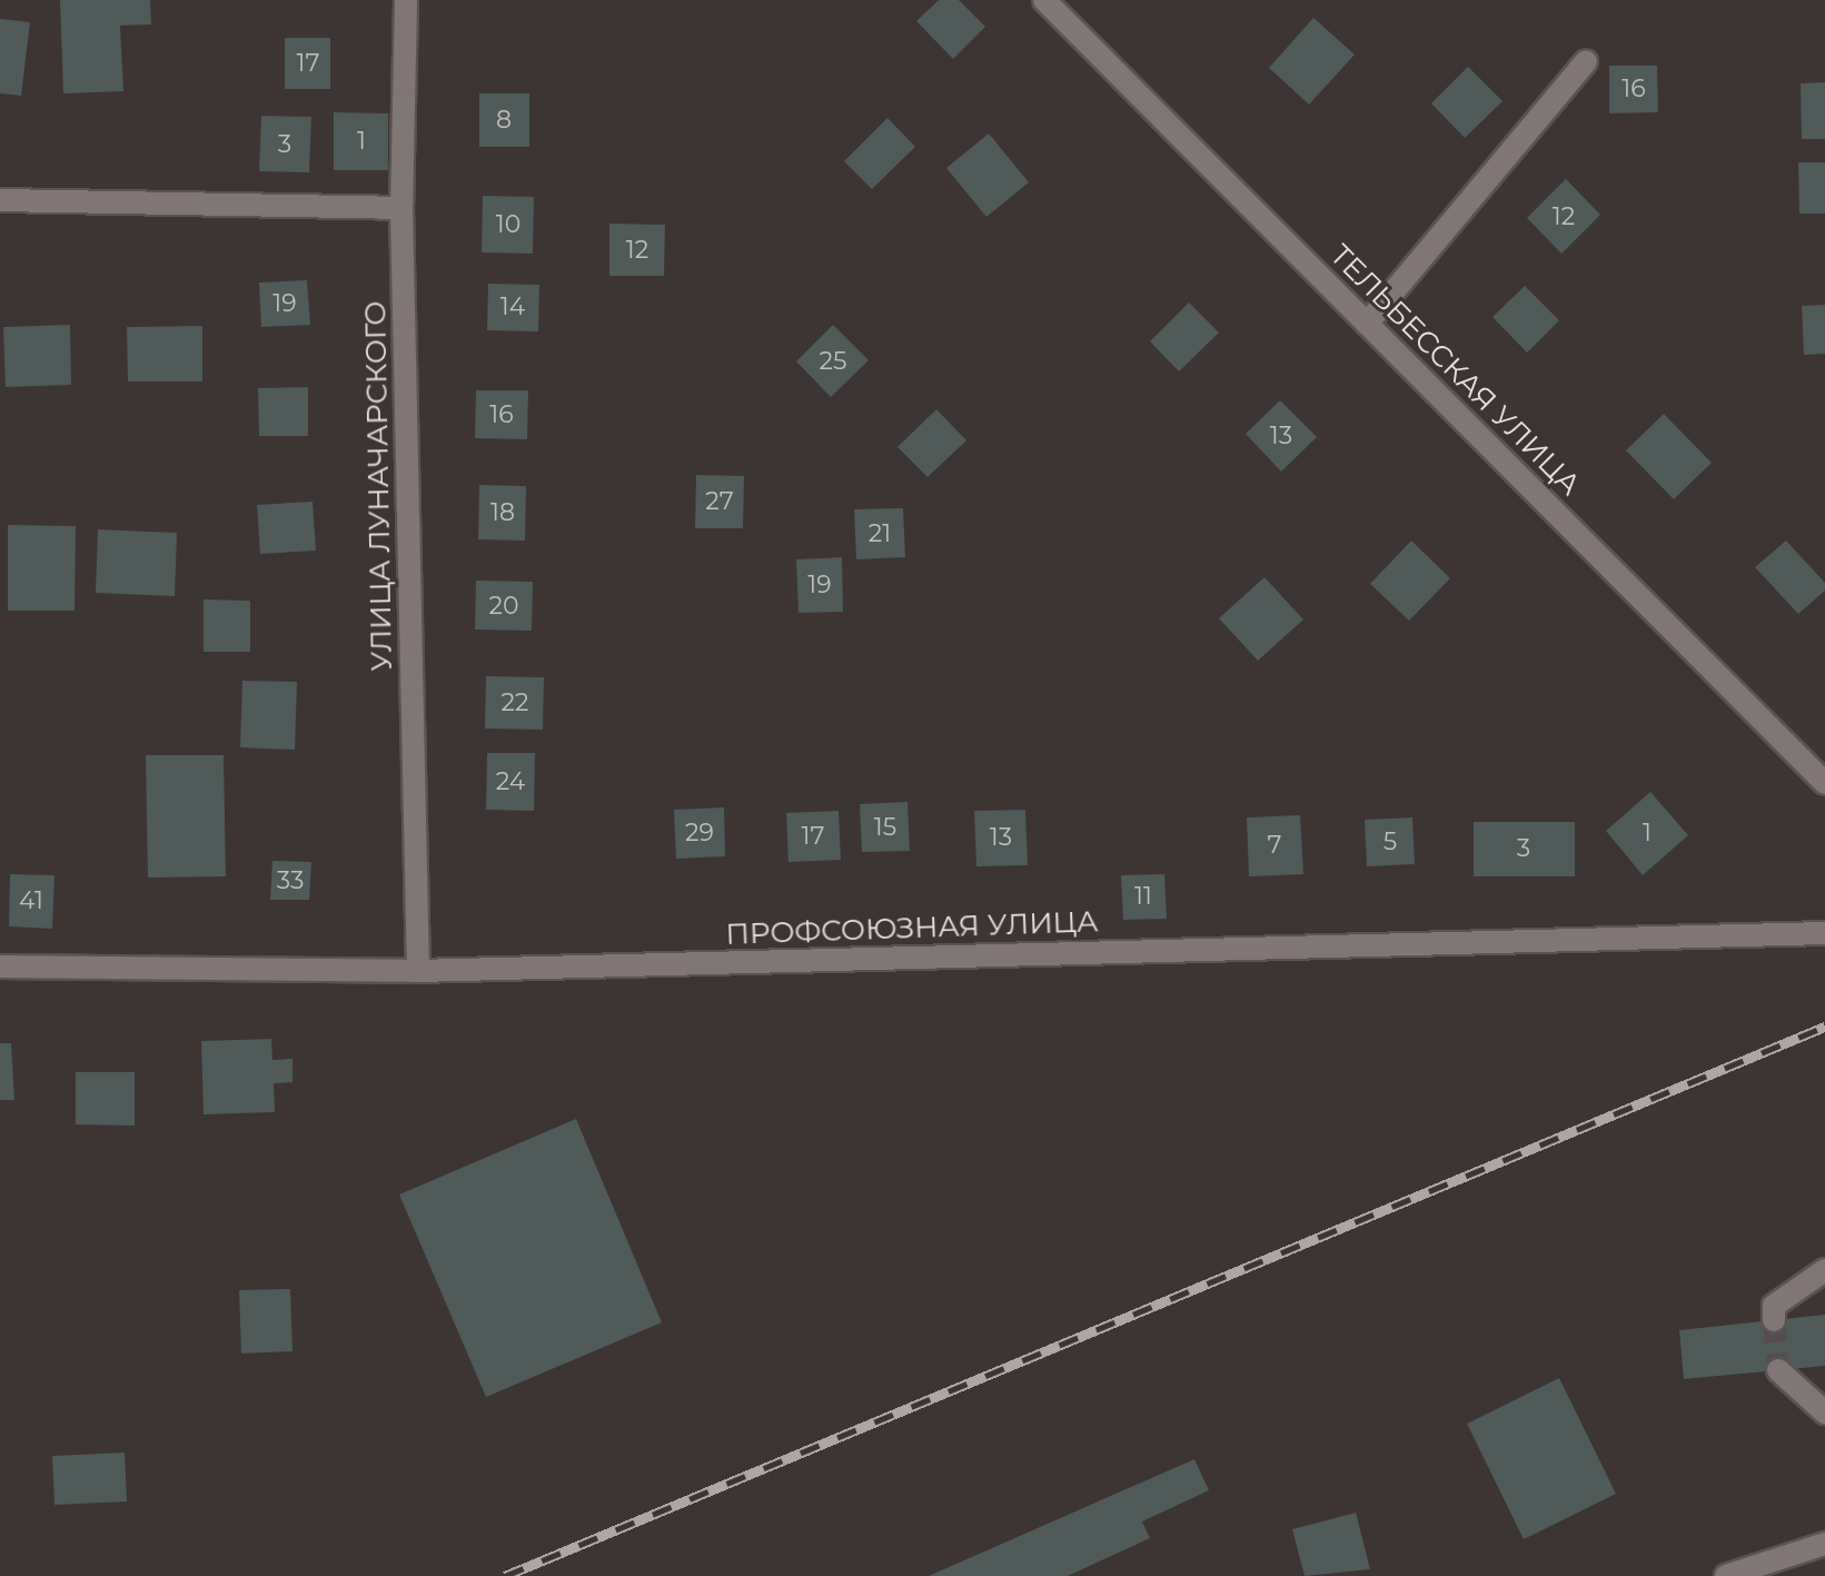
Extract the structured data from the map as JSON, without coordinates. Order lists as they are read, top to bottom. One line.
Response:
{"streets":{"street":["ТЕЛЬБЕССКАЯ УЛИЦА","УЛИЦА ЛУНАЧАРСКОГО","ПРОФСОЮЗНАЯ УЛИЦА"]},"crossings":[["УЛИЦА ЛУНАЧАРСКОГО","ПРОФСОЮЗНАЯ УЛИЦА"]],"house_numbers":["17","16","8","1","3","12","10","12","19","14","25","16","13","27","18","21","19","20","22","24","15","29","1","17","13","5","7","3","33","11","41"]}
